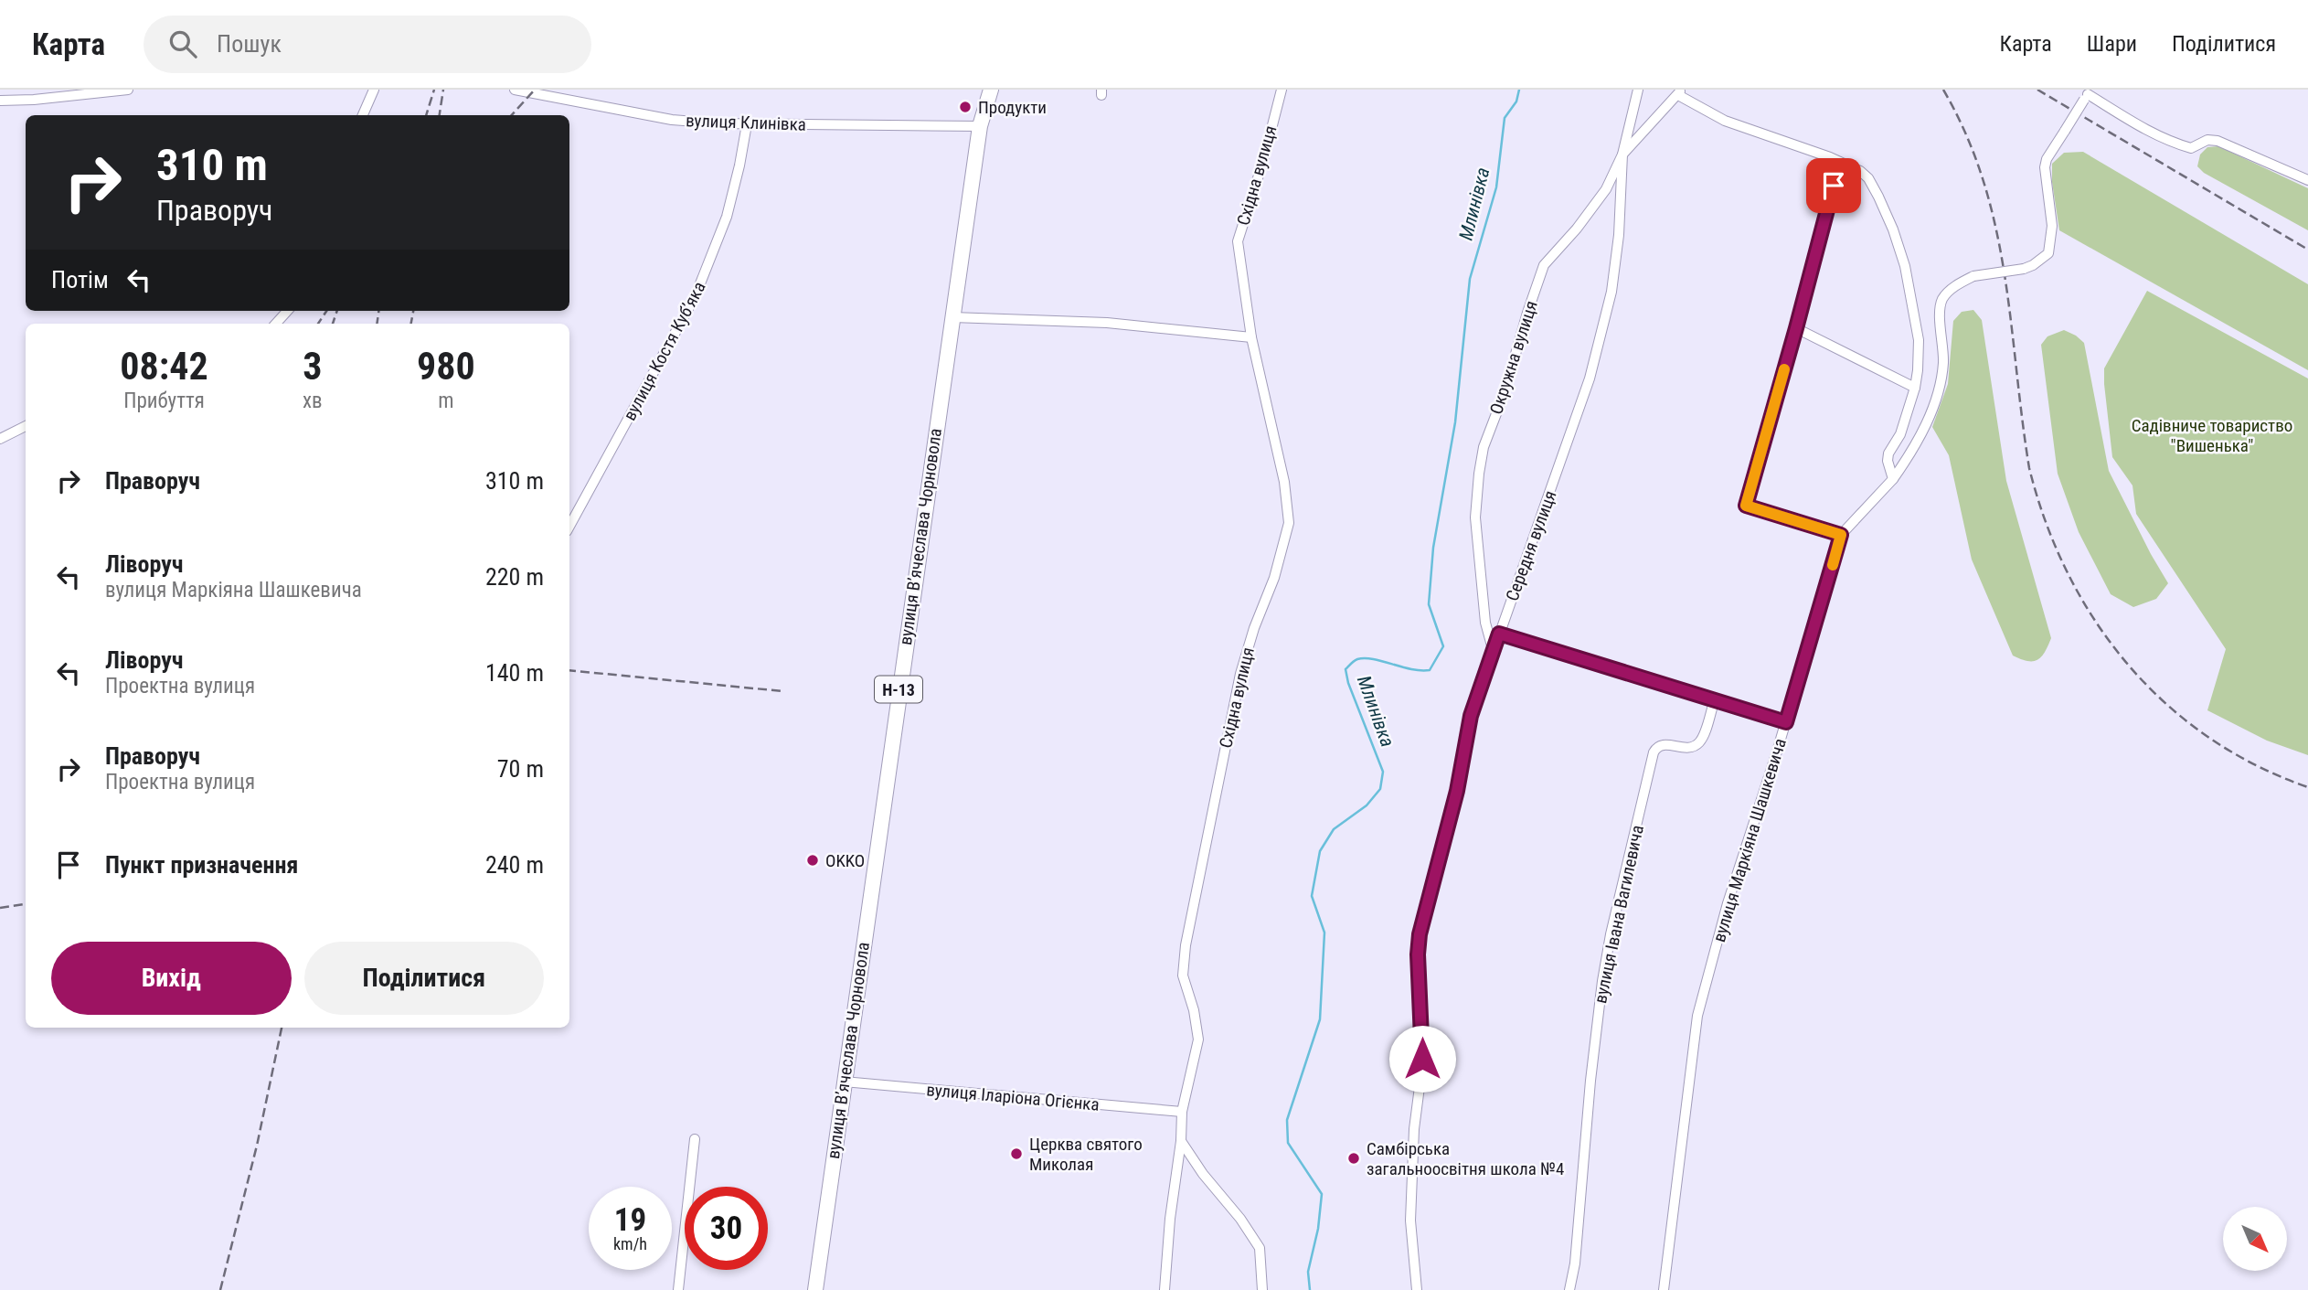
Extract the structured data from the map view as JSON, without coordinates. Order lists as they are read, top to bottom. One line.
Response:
{"streets":{"main road":["вулиця Вʼячеслава Чорновола","Н-13"],"street":["вулиця Клинівка","Східна вулиця","вулиця Костя Кубʼяка","Окружна вулиця","Середня вулиця","вулиця Маркіяна Шашкевича","вулиця Івана Вагилевича","вулиця Іларіона Огієнка"]},"crossings":[["вулиця Клинівка","вулиця Костя Кубʼяка"],["вулиця Клинівка","вулиця Вʼячеслава Чорновола"],["Східна вулиця","вулиця Іларіона Огієнка"],["Окружна вулиця","Середня вулиця"],["вулиця Вʼячеслава Чорновола","вулиця Іларіона Огієнка"]],"water":["Млинівка"],"parks":["Садівниче товариство \"Вишенька\""],"places":["Продукти","OKKO","Церква святого Миколая","Самбірська загальноосвітня школа №4"],"north":"bottom right","page":{"header":"Карта","search":"Пошук","nav":["Карта","Шари","Поділитися"],"turn":["310 m","Праворуч"],"then":"Потім","eta":["08:42","Прибуття","3","хв","980","m"],"list":[{"name":"Праворуч","value":"310 m"},{"name":"Ліворуч","note":"вулиця Маркіяна Шашкевича","value":"220 m"},{"name":"Ліворуч","note":"Проектна вулиця","value":"140 m"},{"name":"Праворуч","note":"Проектна вулиця","value":"70 m"},{"name":"Пункт призначення","value":"240 m"}],"buttons":["Вихід","Поділитися"],"speed":"19 km/h","limit":"30"}}
